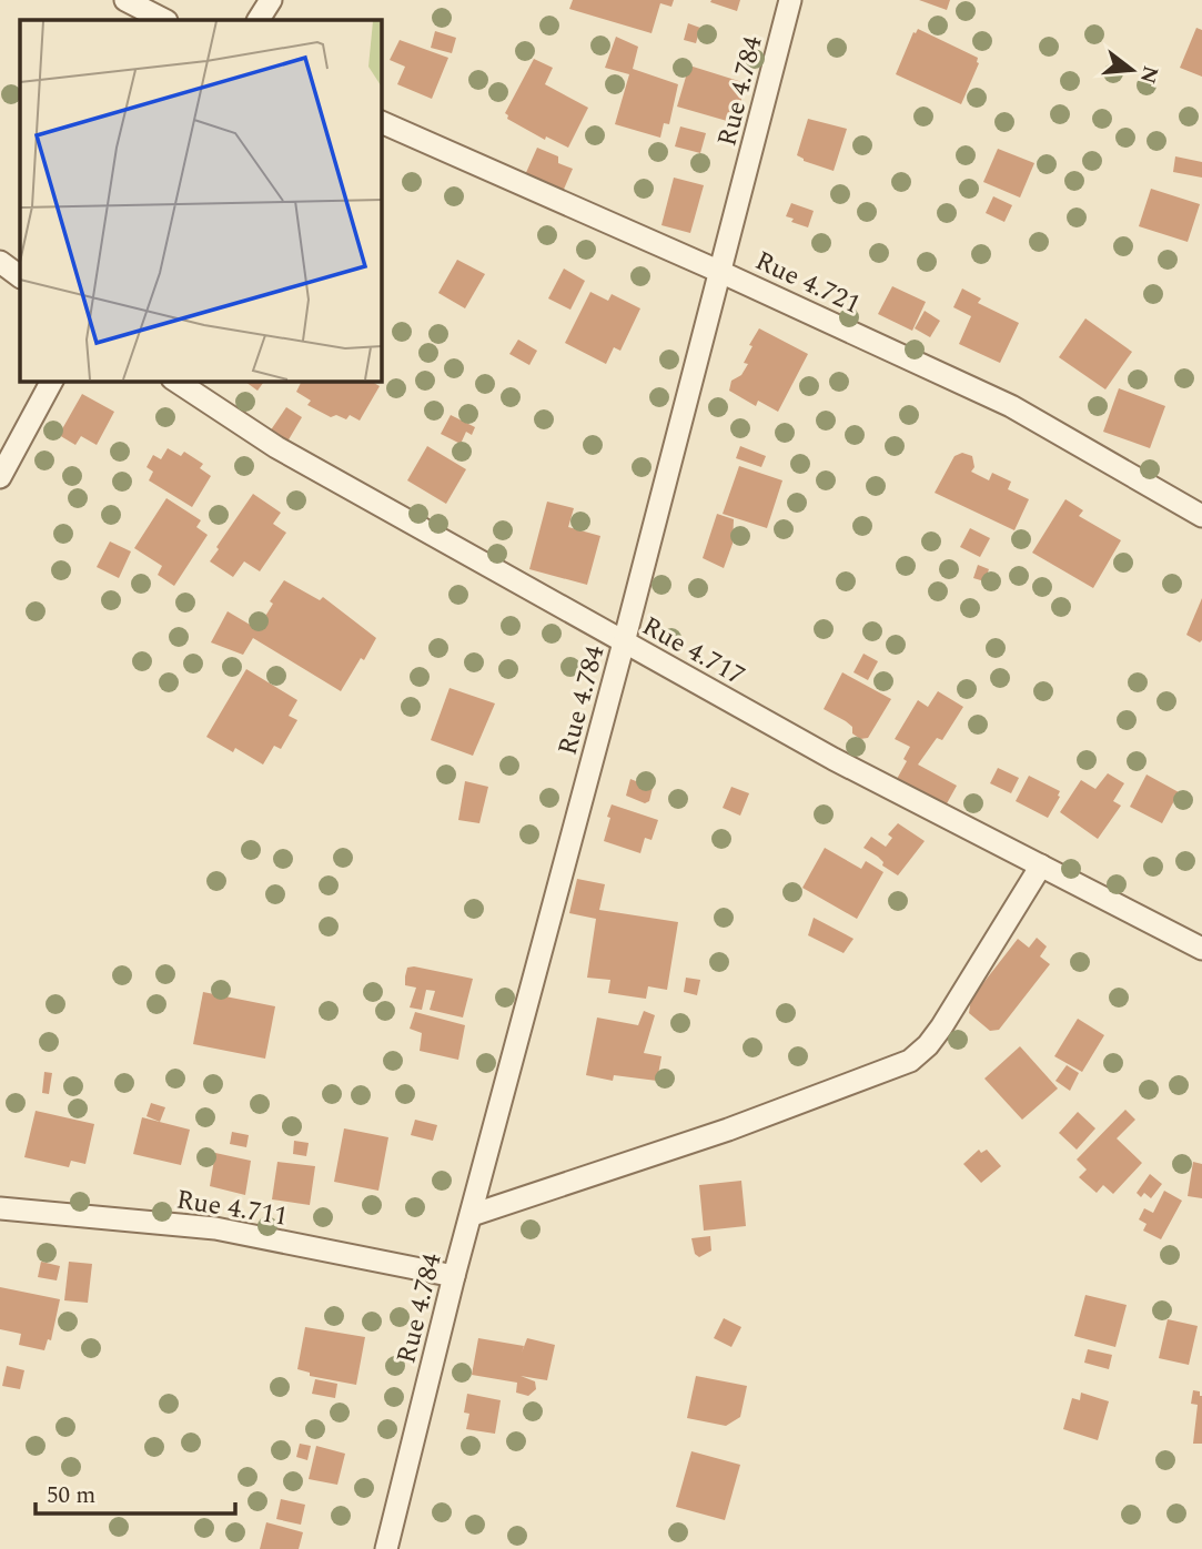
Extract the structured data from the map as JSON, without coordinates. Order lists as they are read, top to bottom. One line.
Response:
{"streets":{"street":["Rue 4.784","Rue 4.721","Rue 4.717","Rue 4.711"]},"crossings":[["Rue 4.784","Rue 4.721"],["Rue 4.784","Rue 4.717"],["Rue 4.784","Rue 4.711"]],"scale_bar":"50 m","north":"right"}
